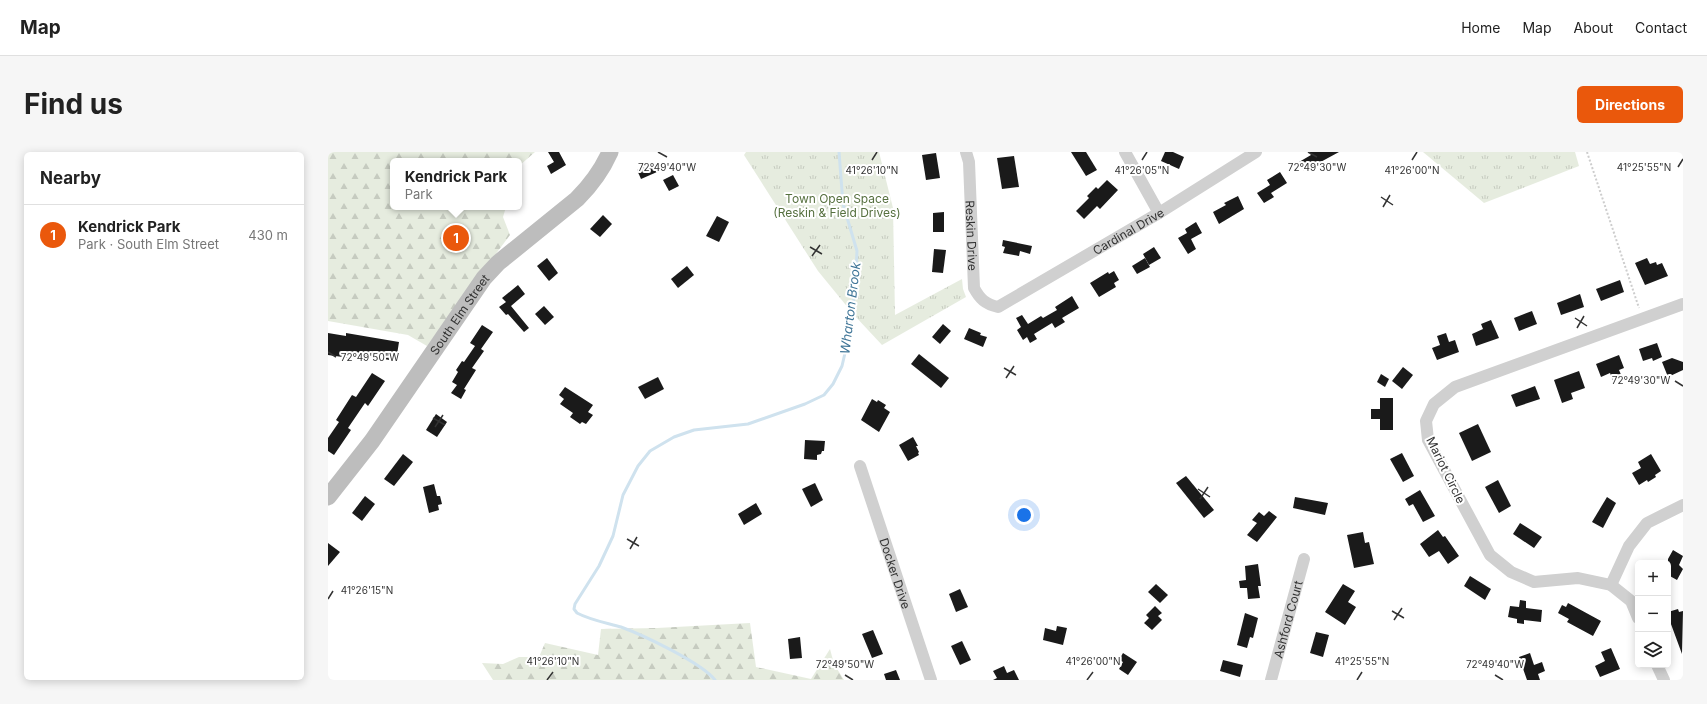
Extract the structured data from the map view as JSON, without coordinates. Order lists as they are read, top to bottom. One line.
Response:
{"streets":{"main road":["South Elm Street"],"street":["Cardinal Drive","Reskin Drive","Mariot Circle","Docker Drive","Ashford Court"]},"crossings":[["Cardinal Drive","Reskin Drive"]],"water":["Wharton Brook"],"parks":["Town Open Space (Reskin & Field Drives)"],"page":{"header":"Map","nav":["Home","Map","About","Contact"],"buttons":"Directions","title":"Find us","heading":"Nearby","popup":["Kendrick Park","Park"],"list":[{"mark":"1","name":"Kendrick Park","note":"Park · South Elm Street","value":"430 m"}],"pins":"1","map_buttons":["+","−"]},"coordinates":["41°25'55\"N","72°49'40\"W","72°49'30\"W","41°26'10\"N","41°26'05\"N","41°26'00\"N","72°49'50\"W","41°26'15\"N"]}
